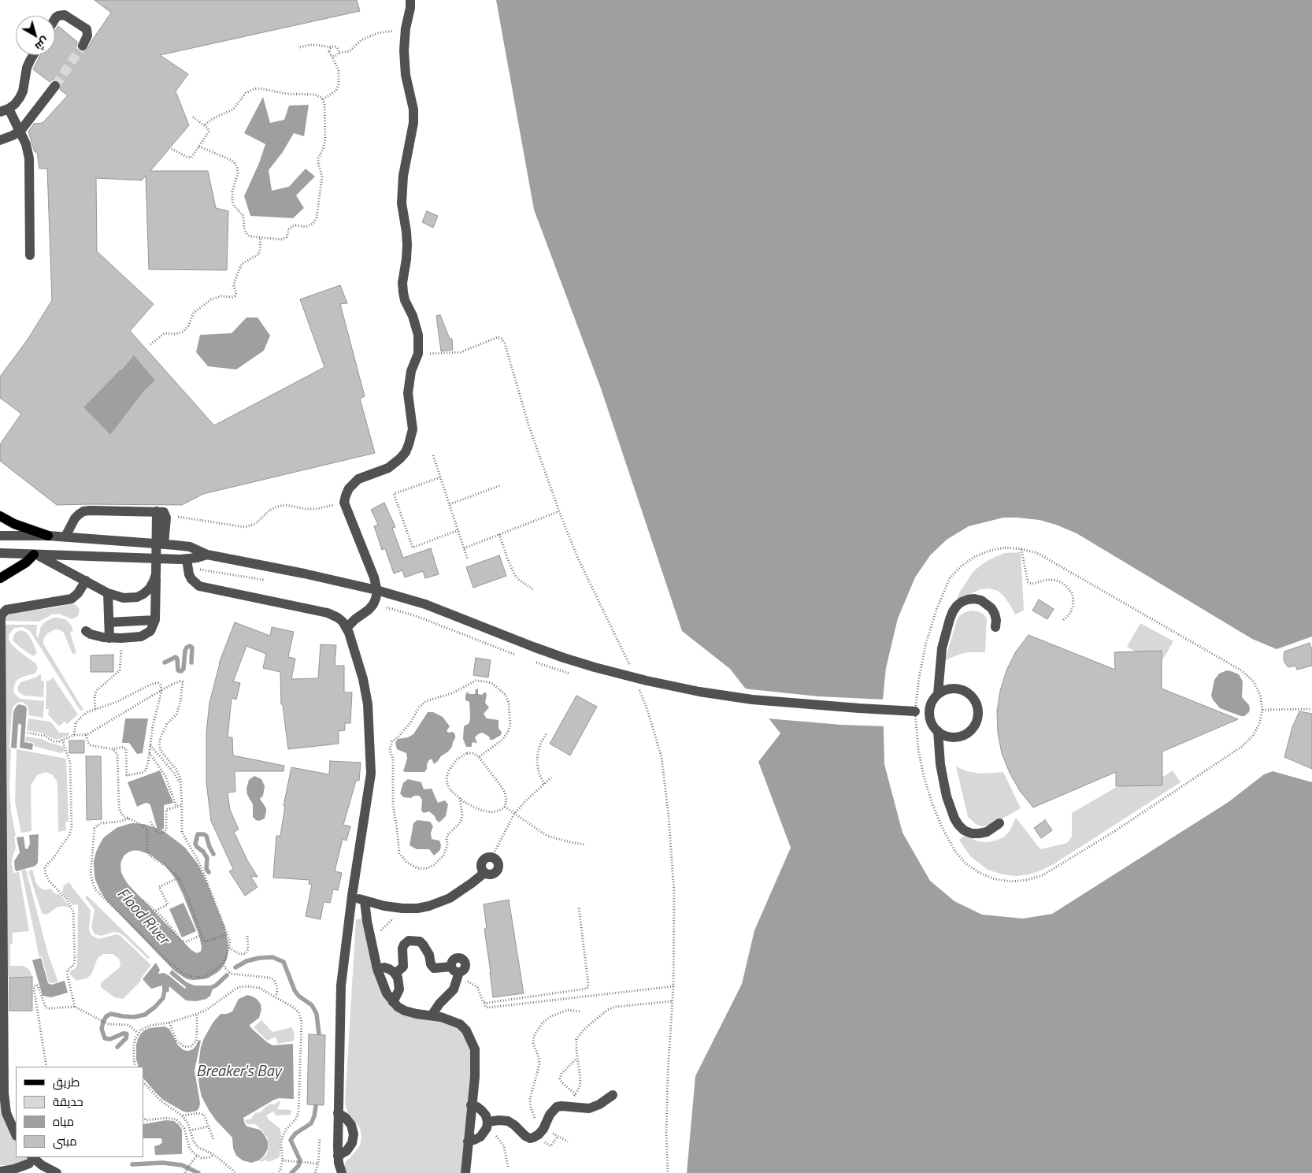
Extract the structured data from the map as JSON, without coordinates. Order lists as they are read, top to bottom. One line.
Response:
{"water":["Flood River","Breaker's Bay"],"legend":["طريق","حديقة","مياه","مبنى"],"north":"bottom right"}
